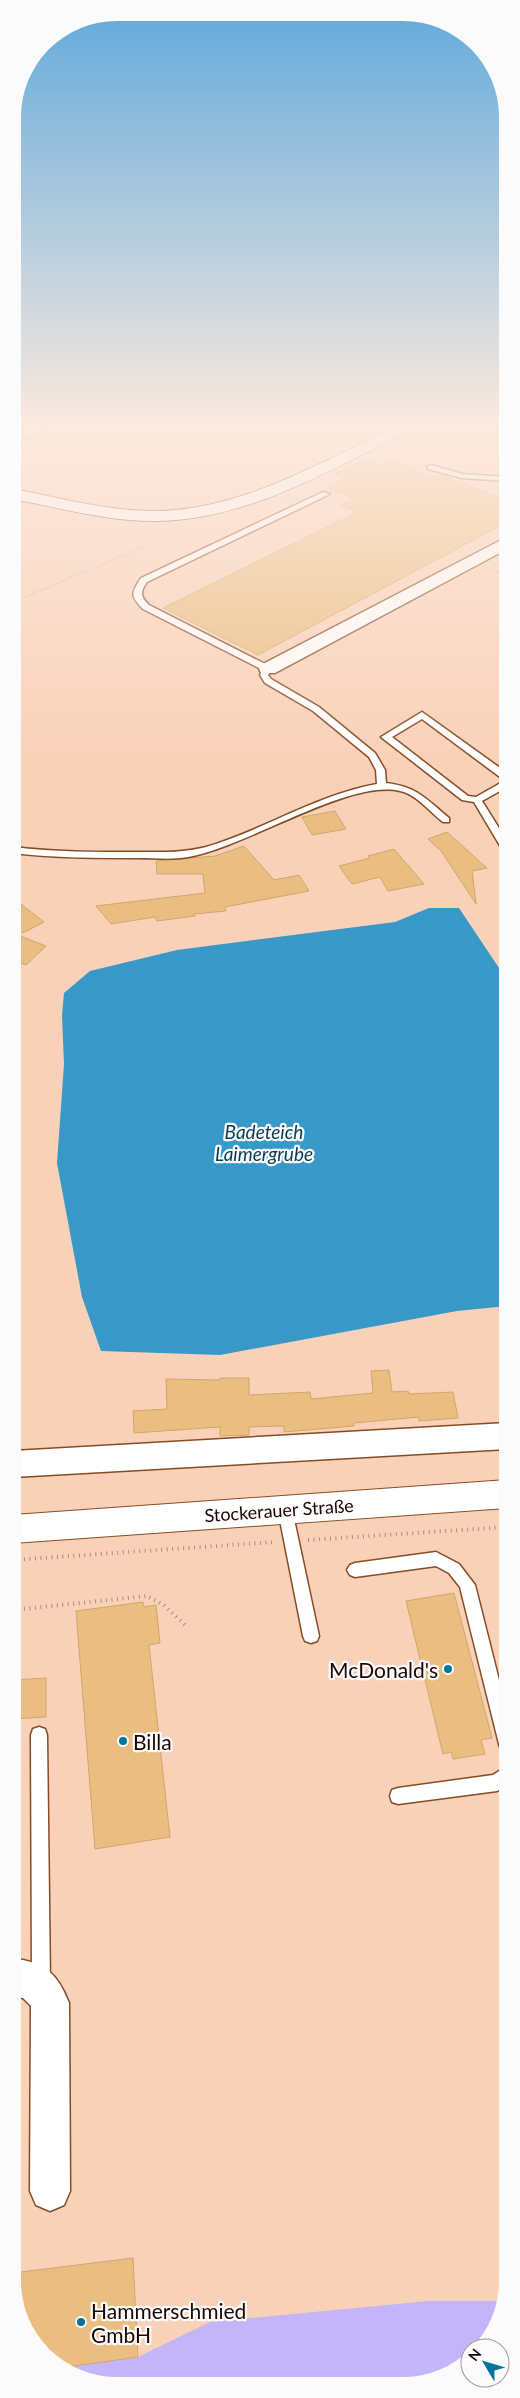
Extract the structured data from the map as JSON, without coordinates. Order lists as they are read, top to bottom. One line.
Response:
{"streets":{"main road":["Stockerauer Straße"]},"water":["Badeteich Laimergrube"],"places":["McDonald's","Billa","Hammerschmied GmbH"],"north":"top left"}
